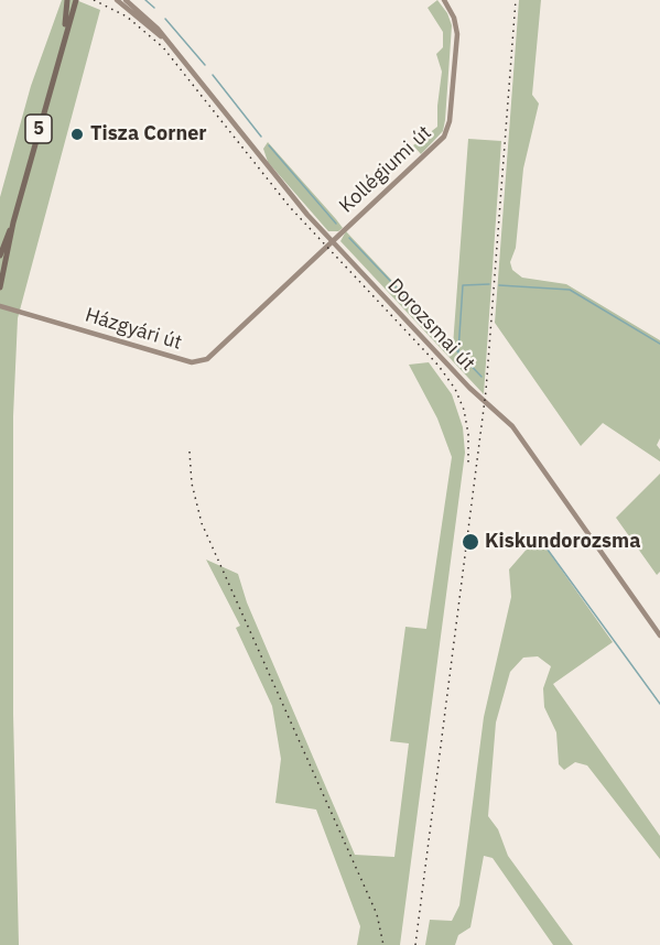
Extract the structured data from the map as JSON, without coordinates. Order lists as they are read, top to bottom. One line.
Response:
{"streets":{"main road":["5","Kollégiumi út","Dorozsmai út","Házgyári út"]},"crossings":[["Kollégiumi út","Dorozsmai út"],["Kollégiumi út","Házgyári út"],["Dorozsmai út","Házgyári út"]],"places":["Tisza Corner","Kiskundorozsma"]}
